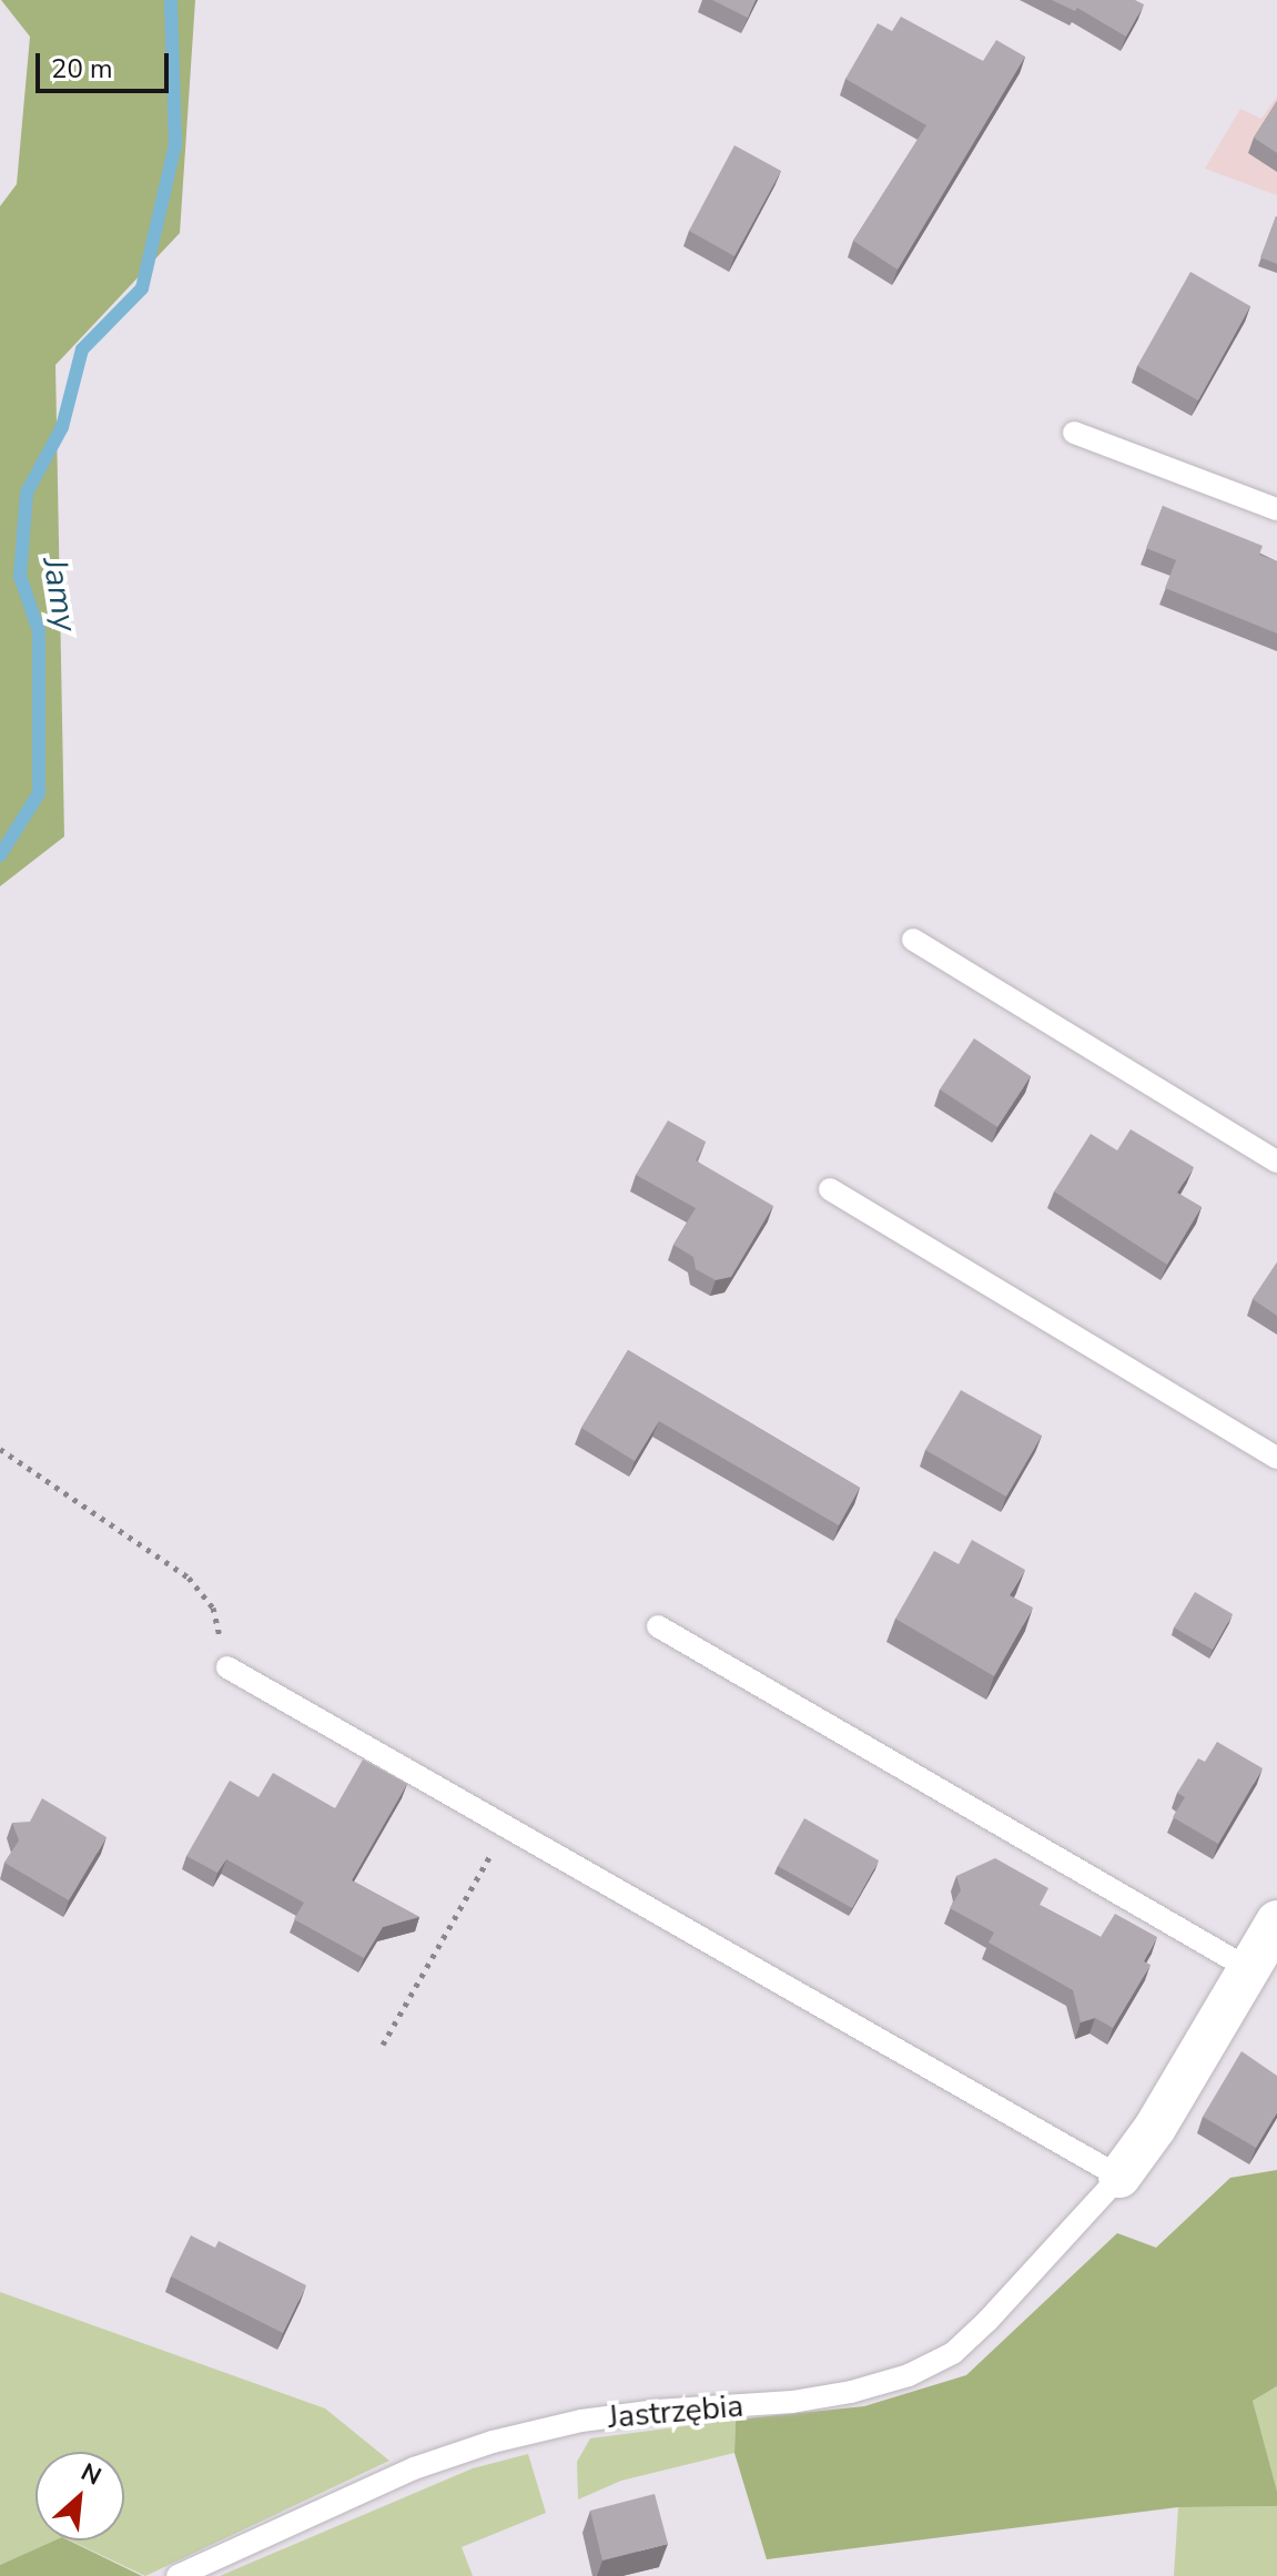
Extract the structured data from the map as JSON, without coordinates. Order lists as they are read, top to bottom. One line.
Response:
{"streets":{"lane":["Jastrzębia"]},"water":["Jamy"],"scale_bar":"20 m","north":"top right"}
